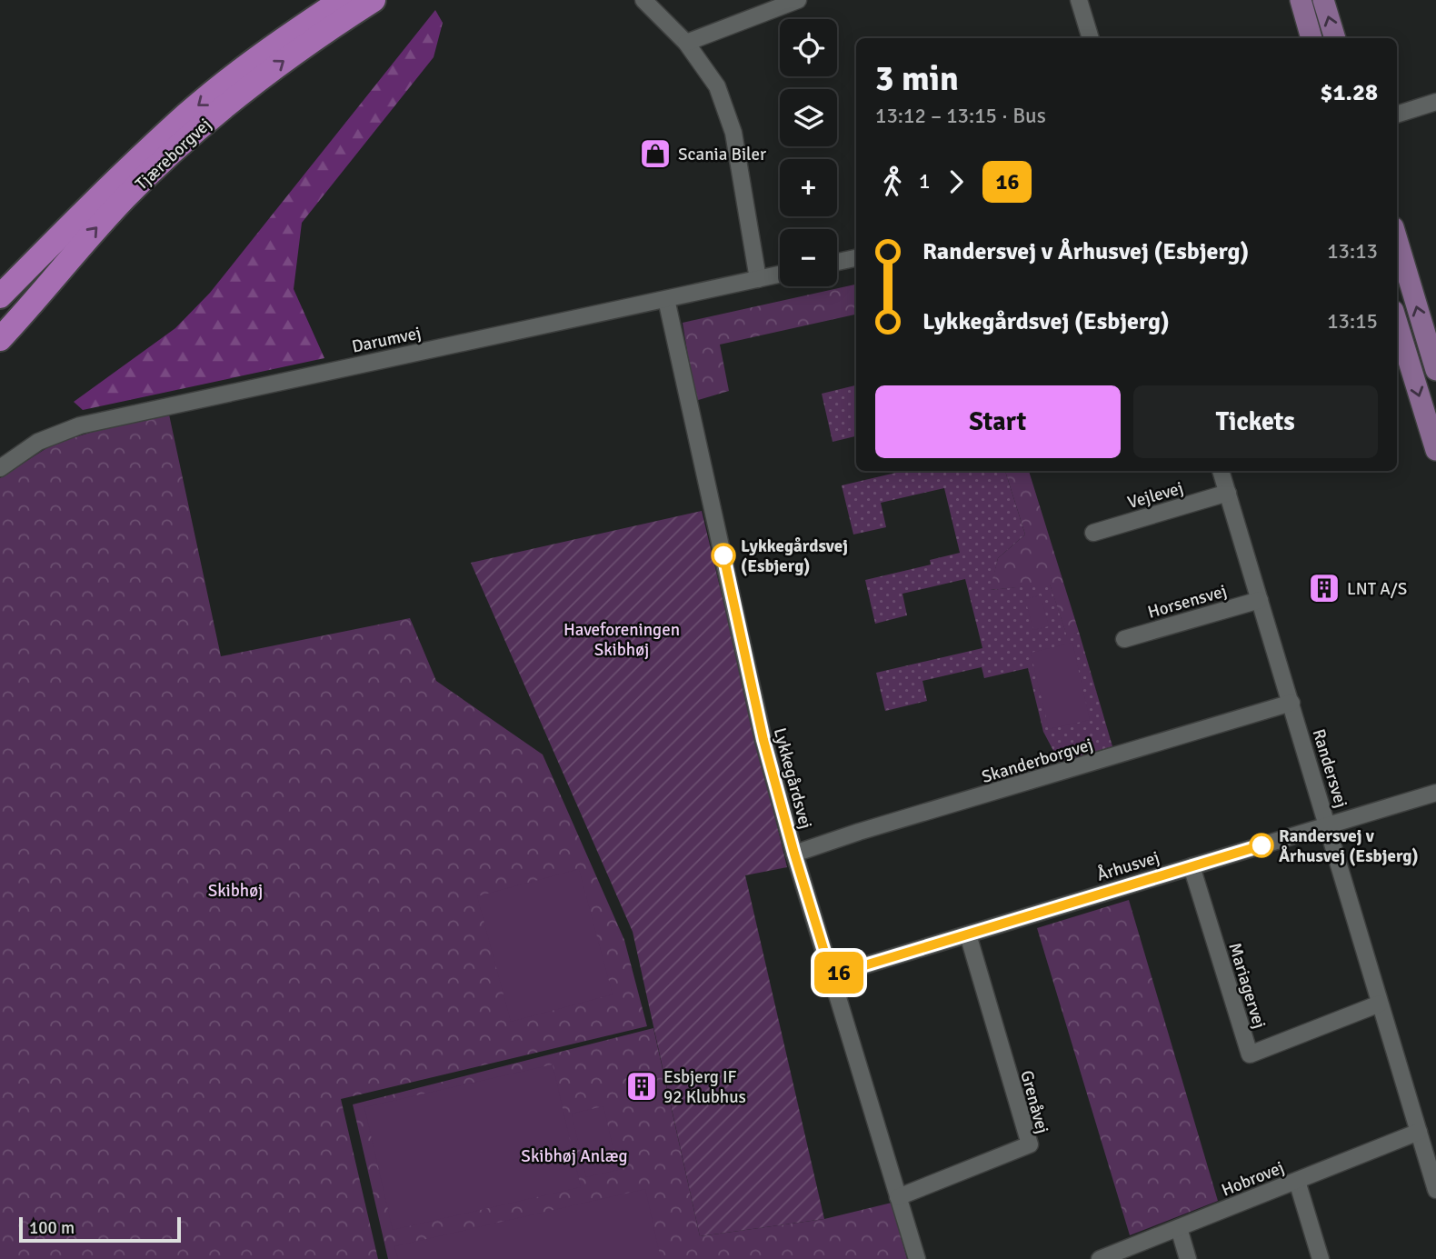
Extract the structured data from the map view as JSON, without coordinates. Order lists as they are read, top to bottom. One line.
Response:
{"streets":{"highway":["Tjæreborgvej"],"street":["Darumvej","Vejlevej","Horsensvej","Skanderborgvej","Randersvej","Lykkegårdsvej","Århusvej","Mariagervej","Grenåvej","Hobrovej"]},"crossings":[["Darumvej","Lykkegårdsvej"],["Vejlevej","Randersvej"],["Horsensvej","Randersvej"],["Skanderborgvej","Randersvej"],["Skanderborgvej","Lykkegårdsvej"],["Randersvej","Århusvej"],["Randersvej","Mariagervej"],["Randersvej","Hobrovej"],["Lykkegårdsvej","Århusvej"],["Lykkegårdsvej","Grenåvej"],["Århusvej","Mariagervej"],["Århusvej","Grenåvej"]],"parks":["Haveforeningen Skibhøj","Skibhøj","Skibhøj Anlæg"],"places":{"shop":["Scania Biler"],"other":["Lykkegårdsvej (Esbjerg)","Randersvej v Århusvej (Esbjerg)"],"building":["LNT A/S","Esbjerg IF 92 Klubhus"]},"lines":["bus line 16"],"scale_bar":"100 m","page":{"on_map":"16","map_buttons":["+","−"],"heading":["3 min","13:12 – 13:15 · Bus","$1.28"],"legs":["1","16"],"list":[{"name":"Randersvej v Århusvej (Esbjerg)","value":"13:13"},{"name":"Lykkegårdsvej (Esbjerg)","value":"13:15"}],"buttons":["Start","Tickets"],"scale":"100 m"}}
